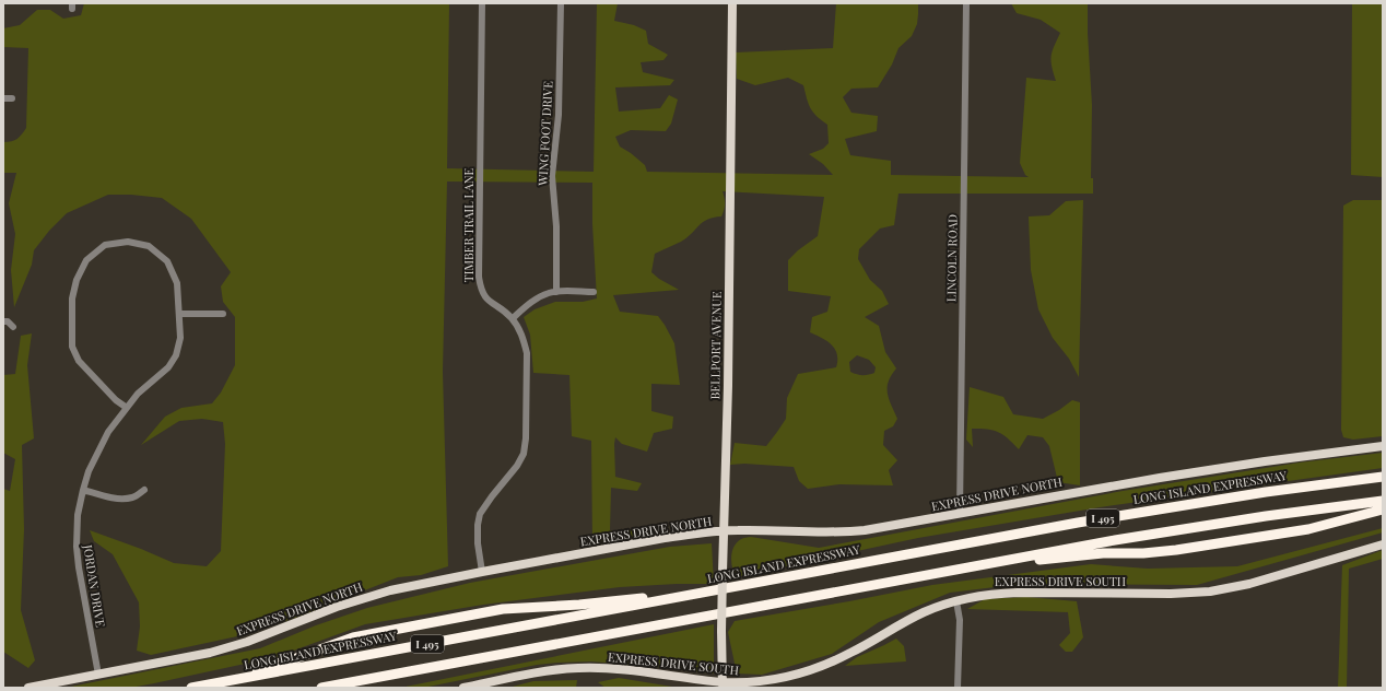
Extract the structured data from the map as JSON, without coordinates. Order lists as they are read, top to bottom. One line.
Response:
{"streets":{"highway":["LONG ISLAND EXPRESSWAY","I 495"],"main road":["BELLPORT AVENUE","EXPRESS DRIVE NORTH","EXPRESS DRIVE SOUTH"],"street":["WING FOOT DRIVE","TIMBER TRAIL LANE","LINCOLN ROAD","JORDAN DRIVE"]},"crossings":[["TIMBER TRAIL LANE","EXPRESS DRIVE NORTH"],["LINCOLN ROAD","EXPRESS DRIVE NORTH"],["BELLPORT AVENUE","EXPRESS DRIVE NORTH"],["BELLPORT AVENUE","EXPRESS DRIVE SOUTH"],["EXPRESS DRIVE NORTH","JORDAN DRIVE"]]}
